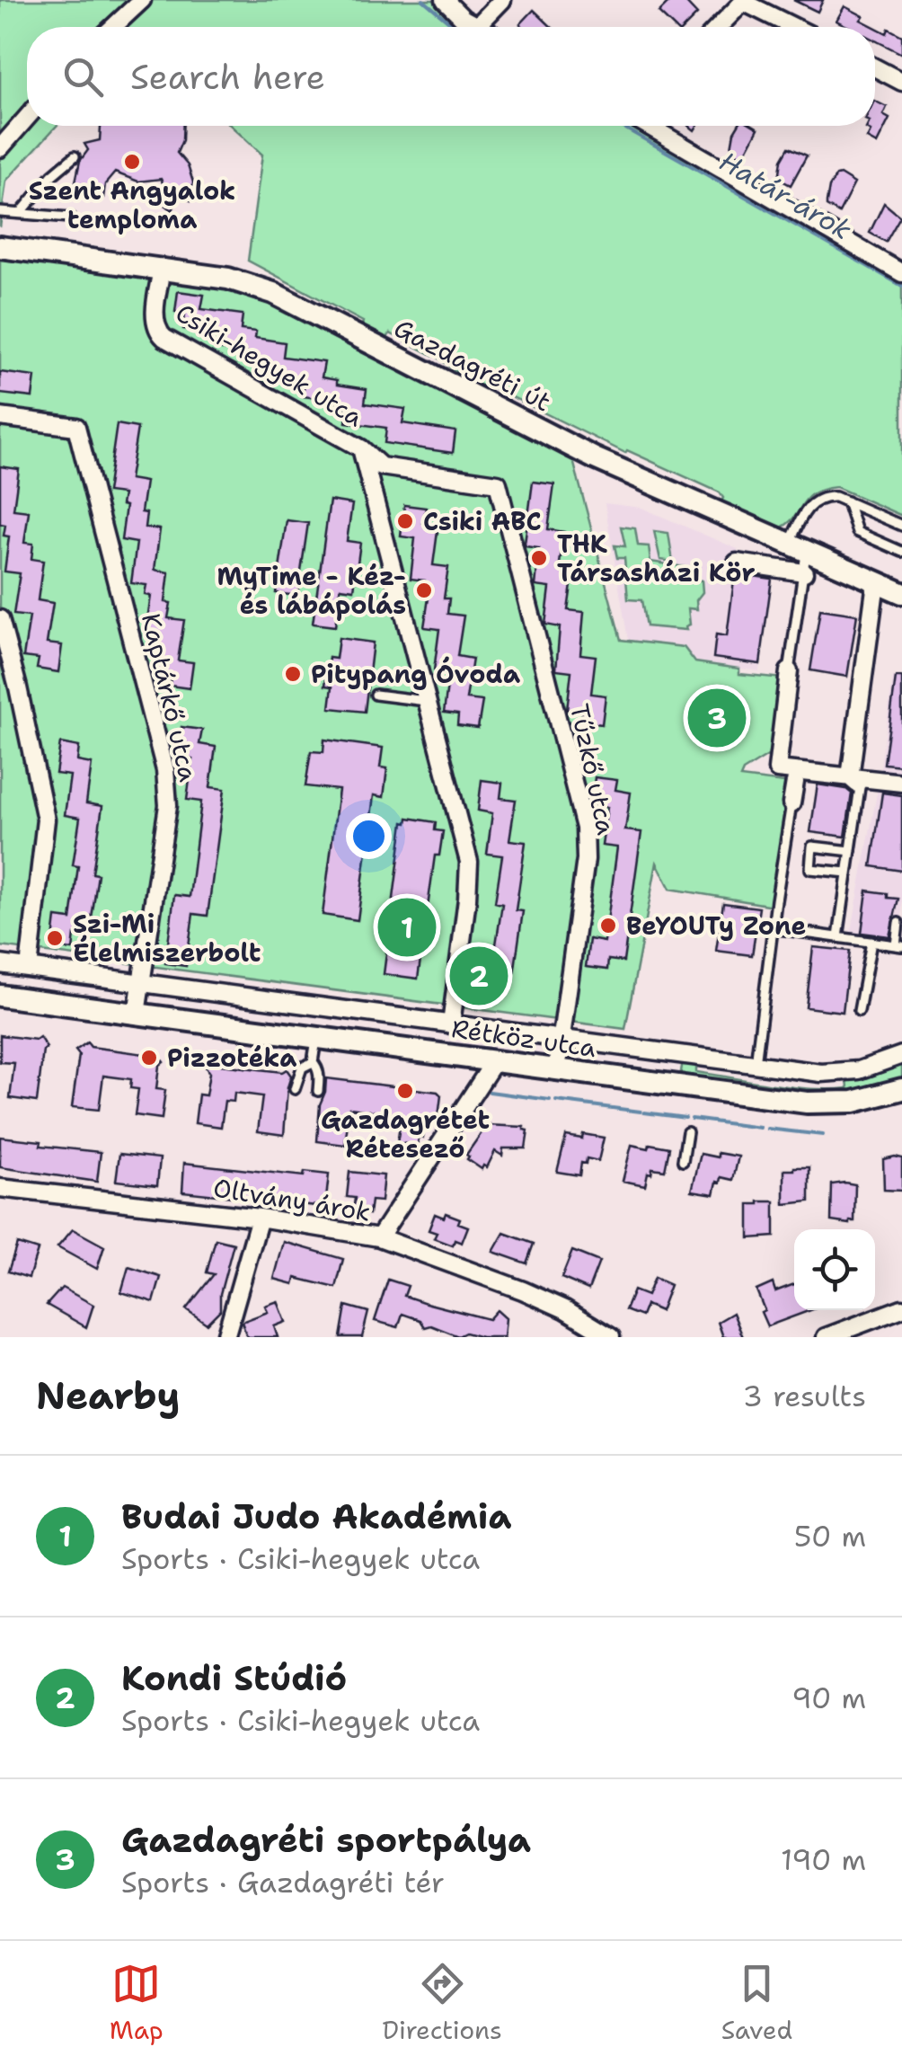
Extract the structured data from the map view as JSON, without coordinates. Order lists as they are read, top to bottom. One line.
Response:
{"streets":{"street":["Csiki-hegyek utca","Gazdagréti út","Kaptárkő utca","Tűzkő utca","Rétköz utca","Oltvány árok"]},"crossings":[["Csiki-hegyek utca","Gazdagréti út"],["Csiki-hegyek utca","Tűzkő utca"],["Csiki-hegyek utca","Rétköz utca"],["Kaptárkő utca","Rétköz utca"],["Tűzkő utca","Rétköz utca"]],"water":["Határ-árok"],"places":["Szent Angyalok temploma","Csiki ABC","THK Társasházi Kör","MyTime - Kéz- és lábápolás","Pitypang Óvoda","BeYOUTy Zone","Szi-Mi Élelmiszerbolt","Pizzotéka","Gazdagrétet Rétesező"],"page":{"search":"Search here","pins":["3","1","2"],"heading":["Nearby","3 results"],"list":[{"mark":"1","name":"Budai Judo Akadémia","note":"Sports · Csiki-hegyek utca","value":"50 m"},{"mark":"2","name":"Kondi Stúdió","note":"Sports · Csiki-hegyek utca","value":"90 m"},{"mark":"3","name":"Gazdagréti sportpálya","note":"Sports · Gazdagréti tér","value":"190 m"}],"nav":["Map","Directions","Saved"]}}
